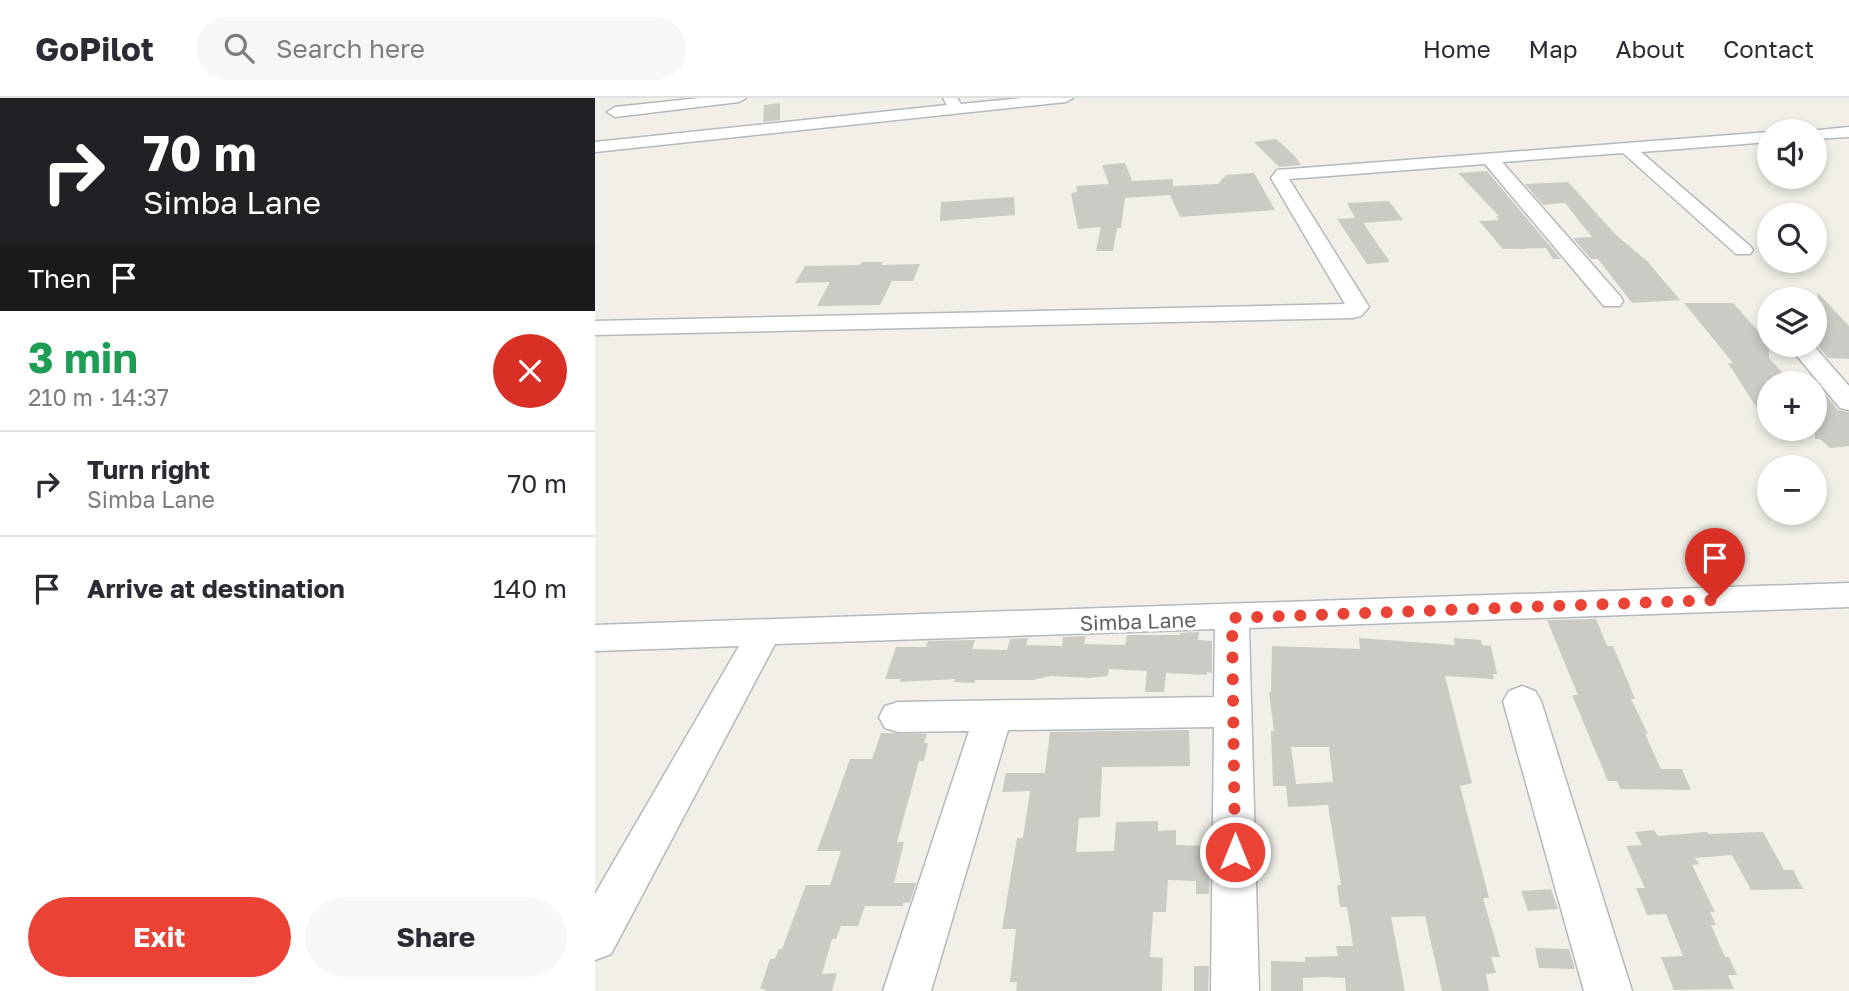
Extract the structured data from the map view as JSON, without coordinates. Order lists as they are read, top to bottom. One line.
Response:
{"streets":{"street":["Simba Lane"]},"page":{"header":"GoPilot","search":"Search here","nav":["Home","Map","About","Contact"],"turn":["70 m","Simba Lane"],"map_buttons":["+","−"],"then":"Then","heading":["3 min","210 m · 14:37"],"list":[{"name":"Turn right","note":"Simba Lane","value":"70 m"},{"name":"Arrive at destination","value":"140 m"}],"buttons":["Exit","Share"]}}
